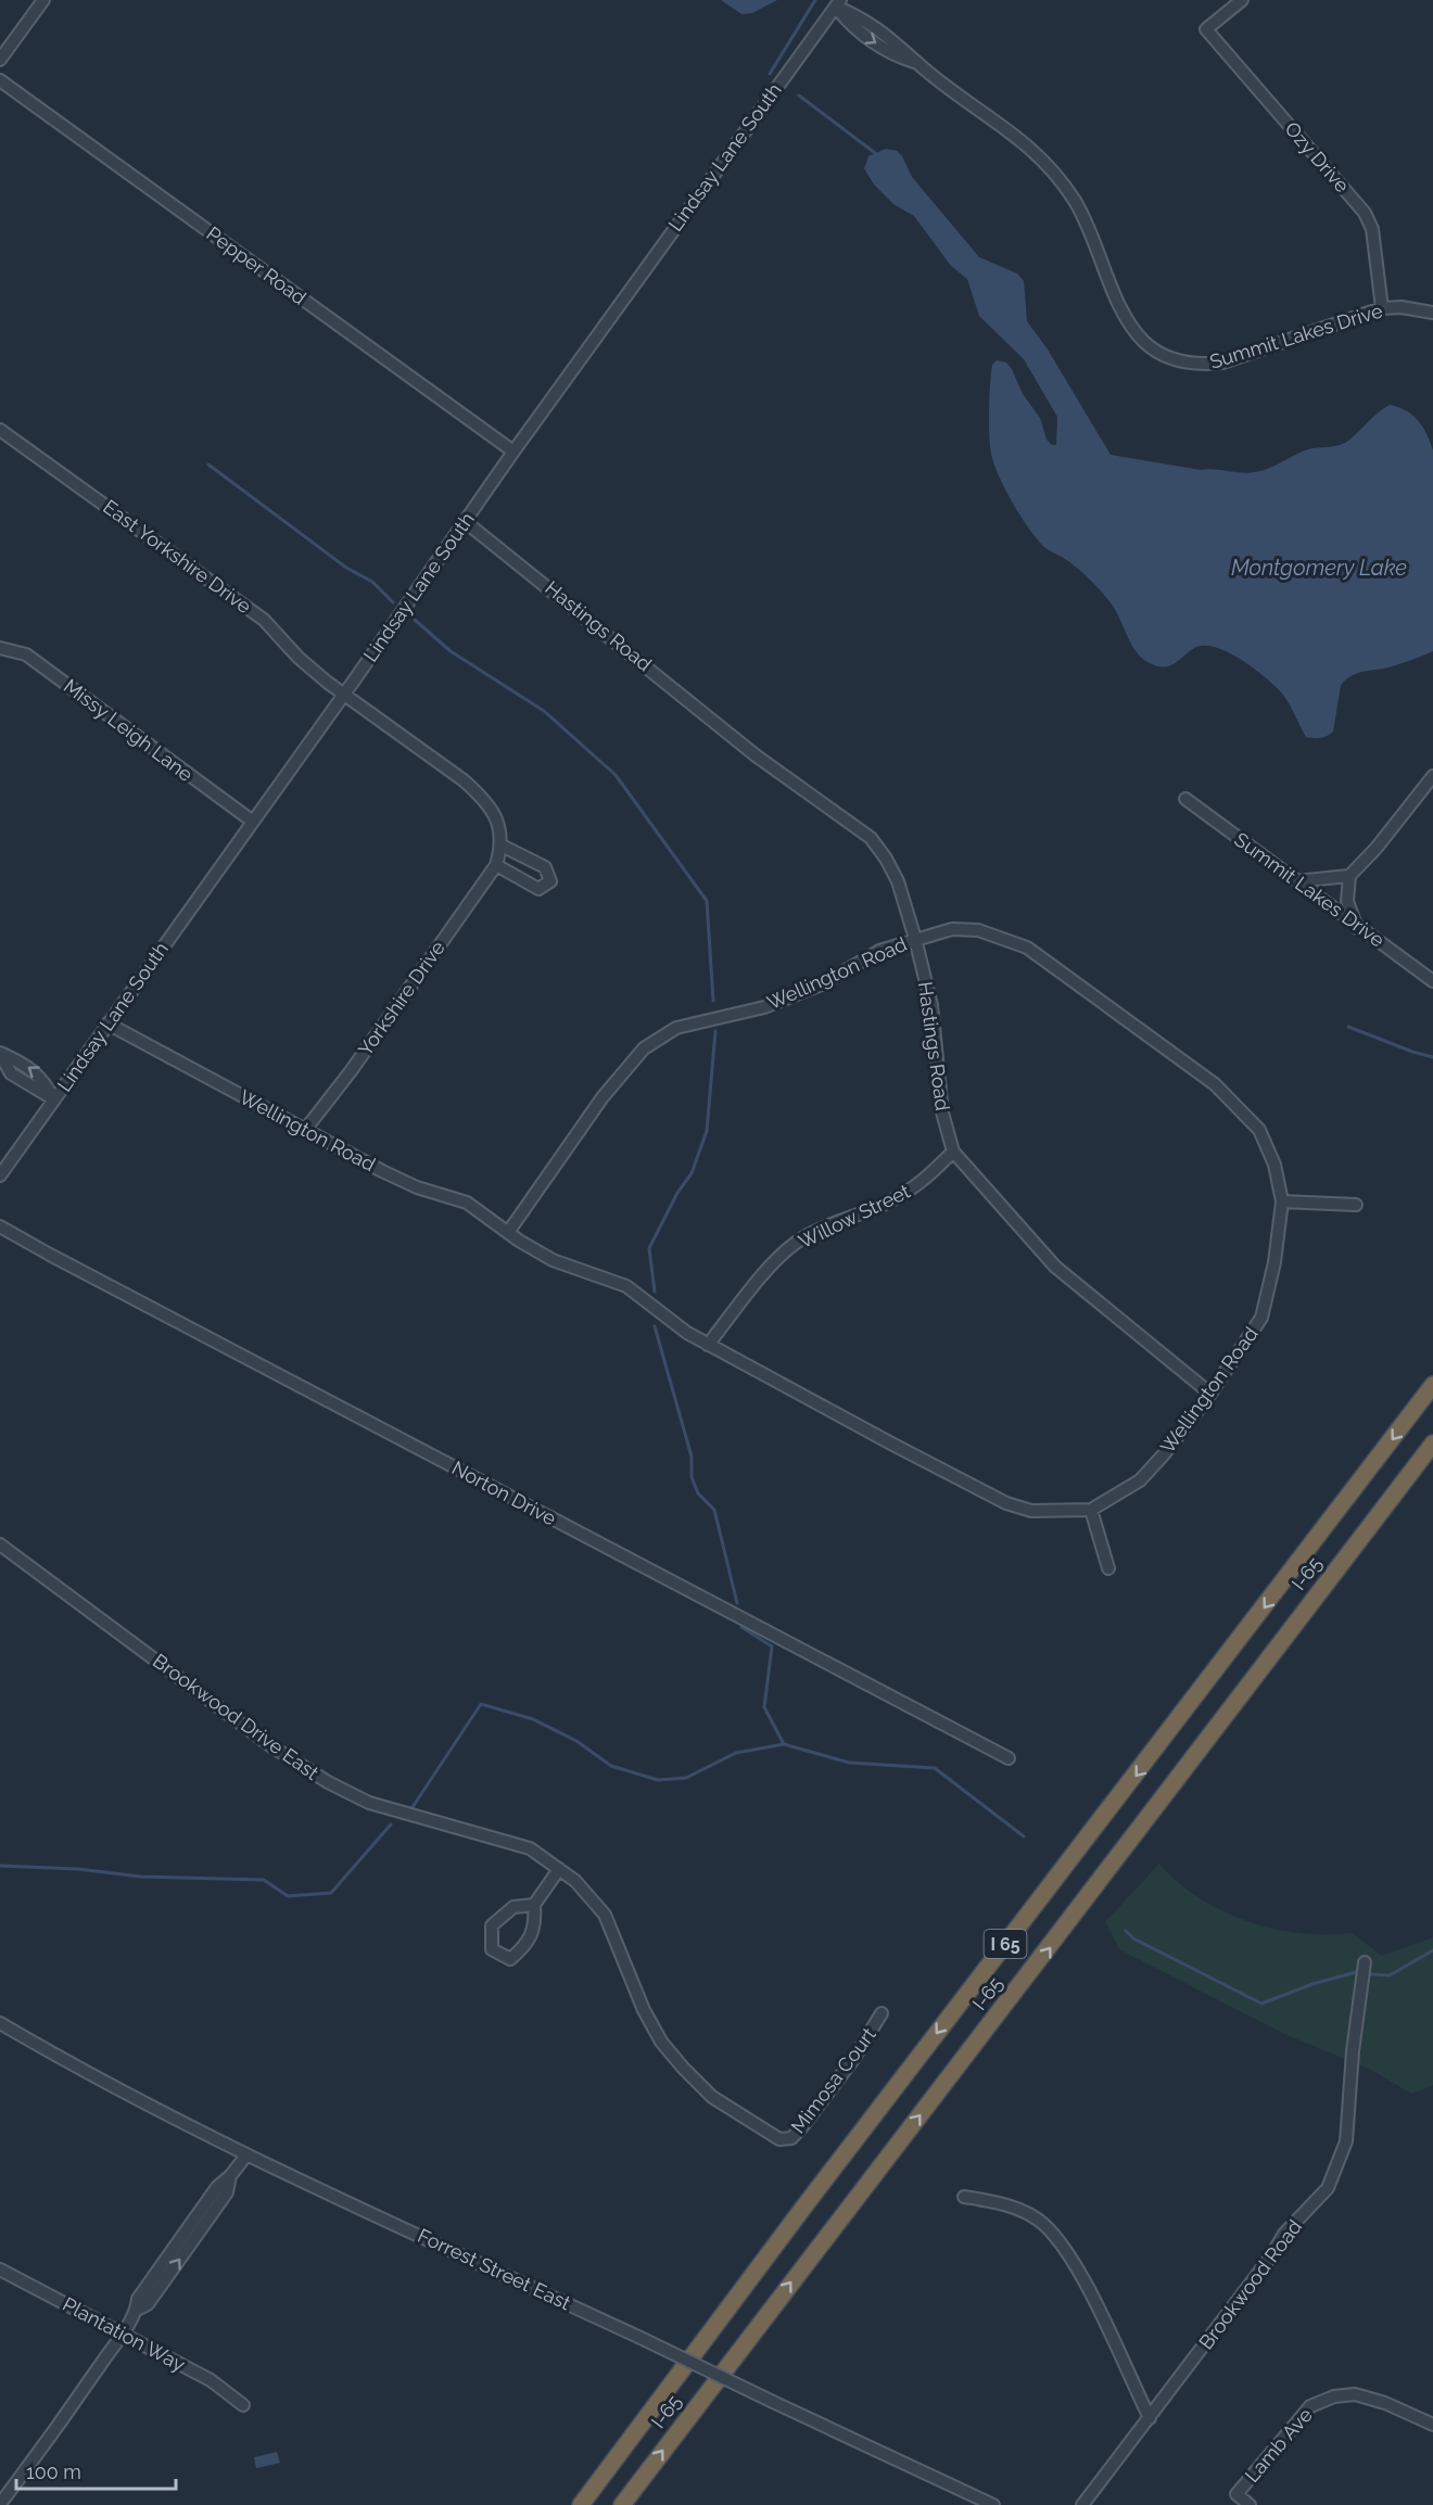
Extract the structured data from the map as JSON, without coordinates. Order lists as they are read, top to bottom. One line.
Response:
{"streets":{"highway":["I-65","I 65"],"street":["Lindsay Lane South","Ozy Drive","Pepper Road","Summit Lakes Drive","East Yorkshire Drive","Hastings Road","Missy Leigh Lane","Wellington Road","Yorkshire Drive","Willow Street","Norton Drive","Brookwood Drive East","Mimosa Court","Forrest Street East","Brookwood Road","Plantation Way","Lamb Ave"]},"crossings":[["Lindsay Lane South","Pepper Road"],["Lindsay Lane South","Summit Lakes Drive"],["Lindsay Lane South","East Yorkshire Drive"],["Lindsay Lane South","Hastings Road"],["Lindsay Lane South","Missy Leigh Lane"],["Lindsay Lane South","Wellington Road"],["Lindsay Lane South","Yorkshire Drive"],["Ozy Drive","Summit Lakes Drive"],["East Yorkshire Drive","Yorkshire Drive"],["Hastings Road","Wellington Road"],["Hastings Road","Willow Street"],["Wellington Road","Yorkshire Drive"],["Wellington Road","Willow Street"],["Brookwood Drive East","Mimosa Court"]],"water":["Montgomery Lake"],"scale_bar":"100 m"}
